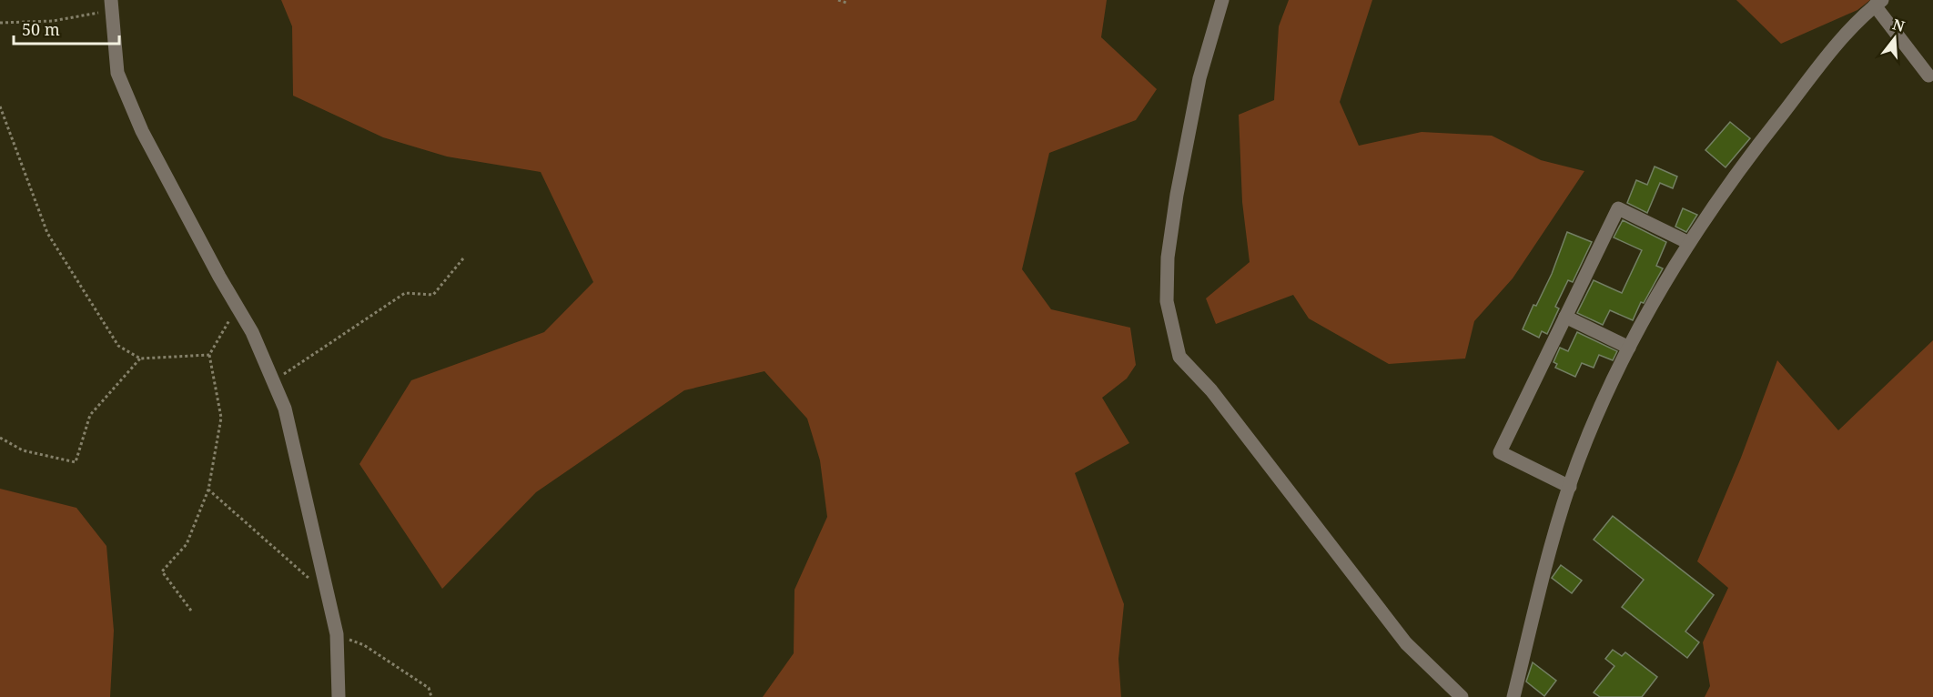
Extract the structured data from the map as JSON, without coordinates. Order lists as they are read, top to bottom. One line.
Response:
{"scale_bar":"50 m","north":"top"}
